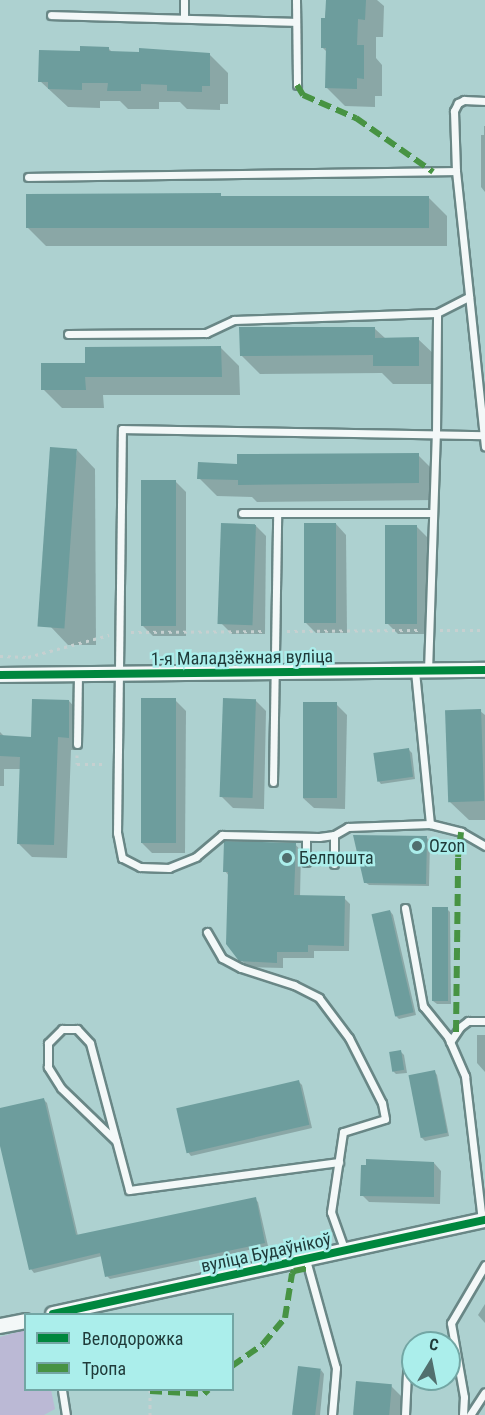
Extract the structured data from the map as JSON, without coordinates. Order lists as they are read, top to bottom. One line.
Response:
{"streets":{"street":["1-я Маладзёжная вуліца","вуліца Будаўнікоў"]},"places":["Ozon","Белпошта"],"legend":["Велодорожка","Тропа"],"north":"top"}
